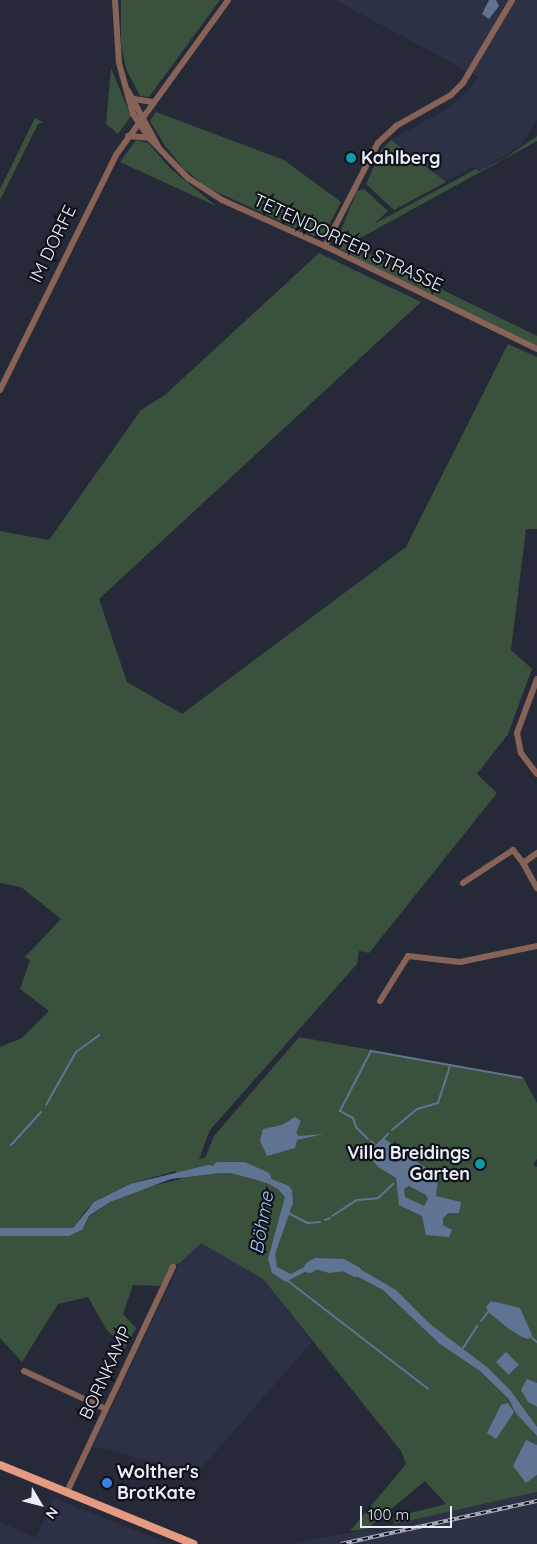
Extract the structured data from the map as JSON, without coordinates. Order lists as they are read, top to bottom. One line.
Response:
{"streets":{"street":["TETENDORFER STRASSE","IM DORFE","BORNKAMP"]},"crossings":[["TETENDORFER STRASSE","IM DORFE"]],"water":["Böhme"],"places":["Kahlberg","Villa Breidings Garten","Wolther's BrotKate"],"scale_bar":"100 m","north":"bottom right"}
